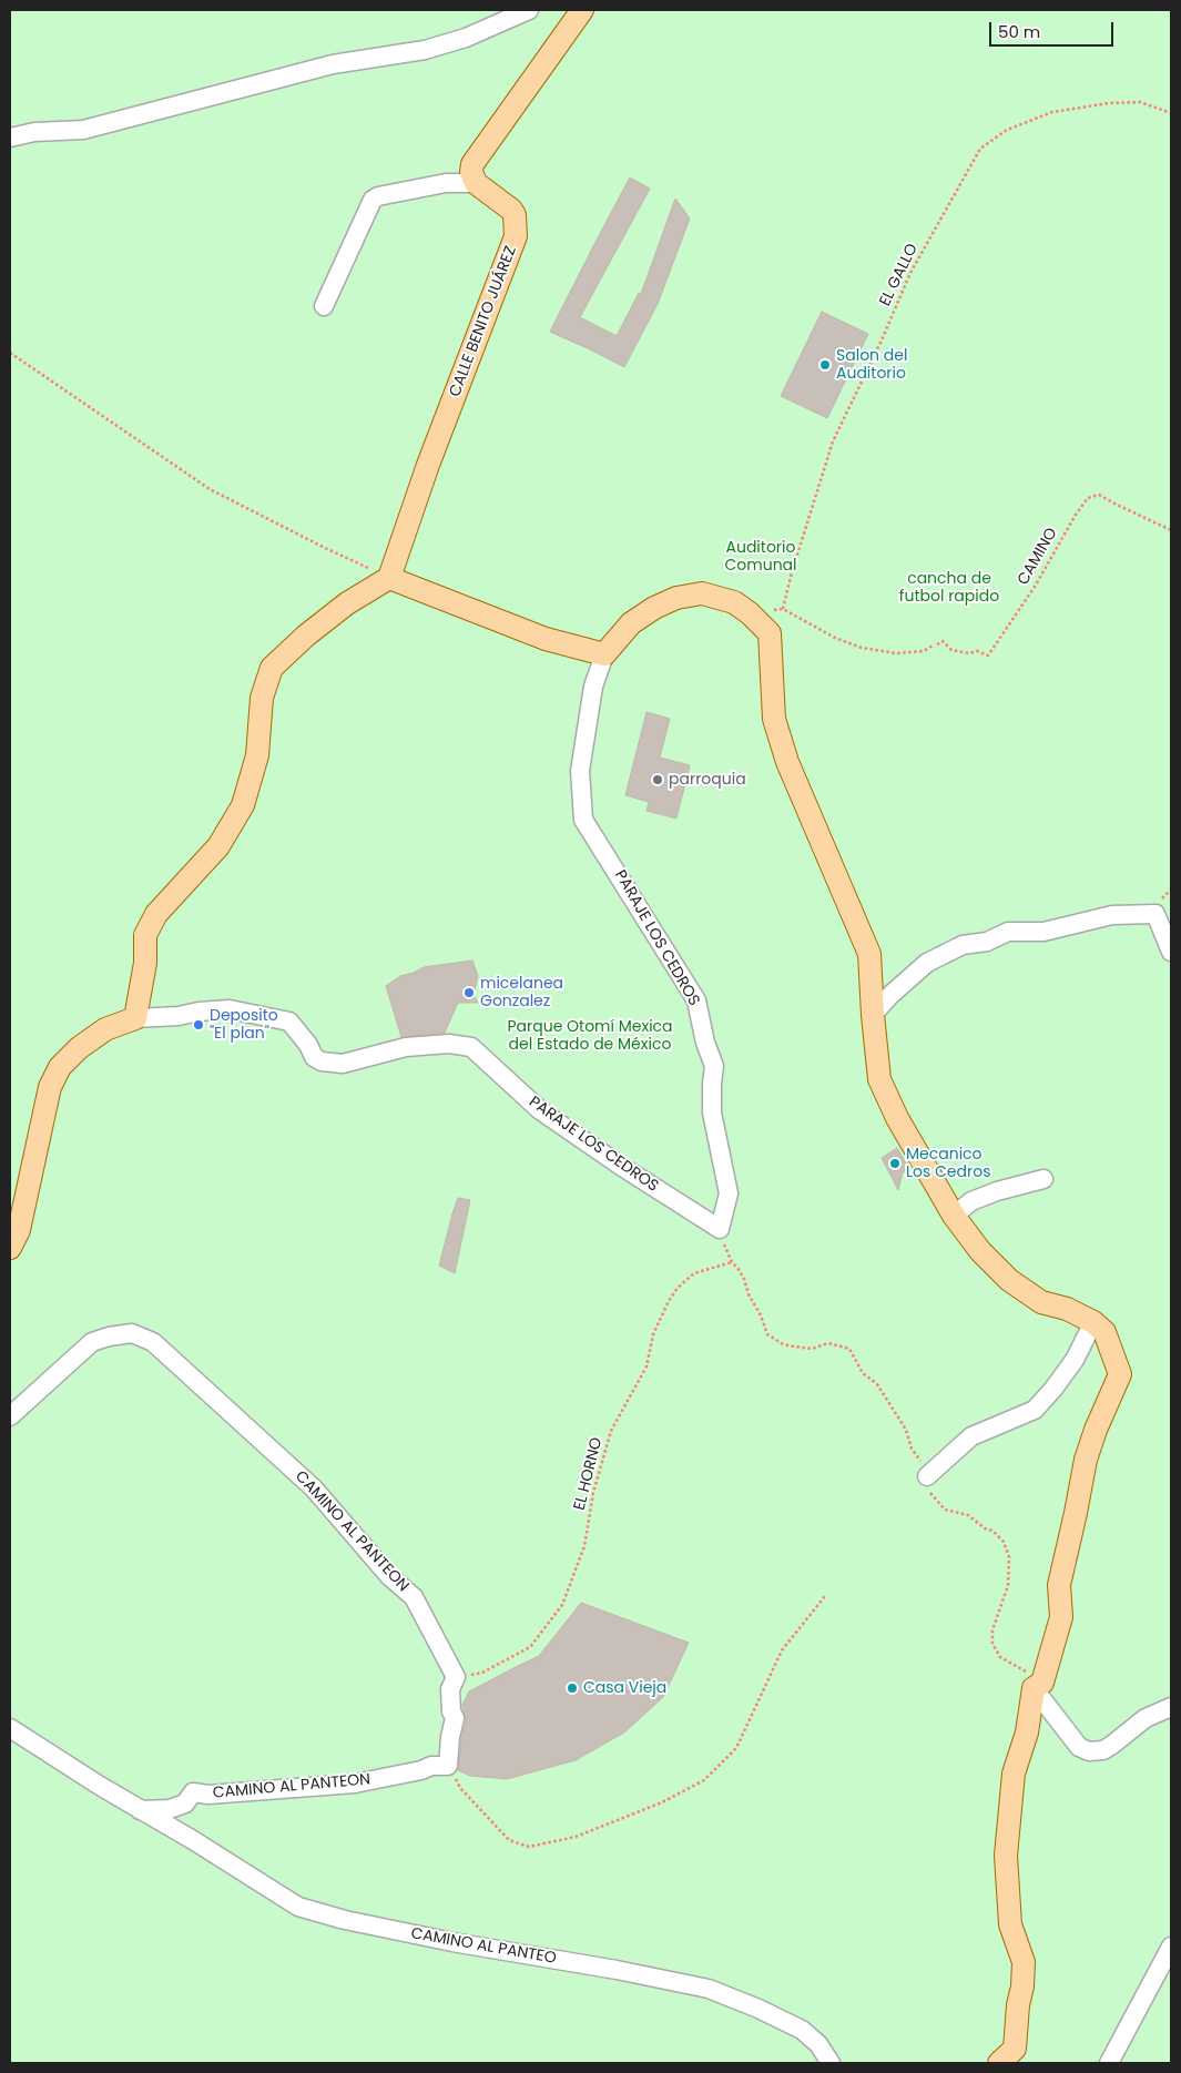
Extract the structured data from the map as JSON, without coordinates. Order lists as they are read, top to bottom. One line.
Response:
{"streets":{"main road":["CALLE BENITO JUÁREZ"],"street":["PARAJE LOS CEDROS","CAMINO AL PANTEON","CAMINO AL PANTEO"],"path":["EL GALLO","CAMINO","EL HORNO"]},"crossings":[["EL HORNO","CAMINO AL PANTEON"],["CAMINO AL PANTEON","CAMINO AL PANTEO"]],"parks":["Auditorio Comunal","cancha de futbol rapido","Parque Otomí Mexica del Estado de México"],"places":["Salon del Auditorio","parroquia","micelanea Gonzalez","Deposito \"El plan\"","Mecanico Los Cedros","Casa Vieja"],"scale_bar":"50 m"}
